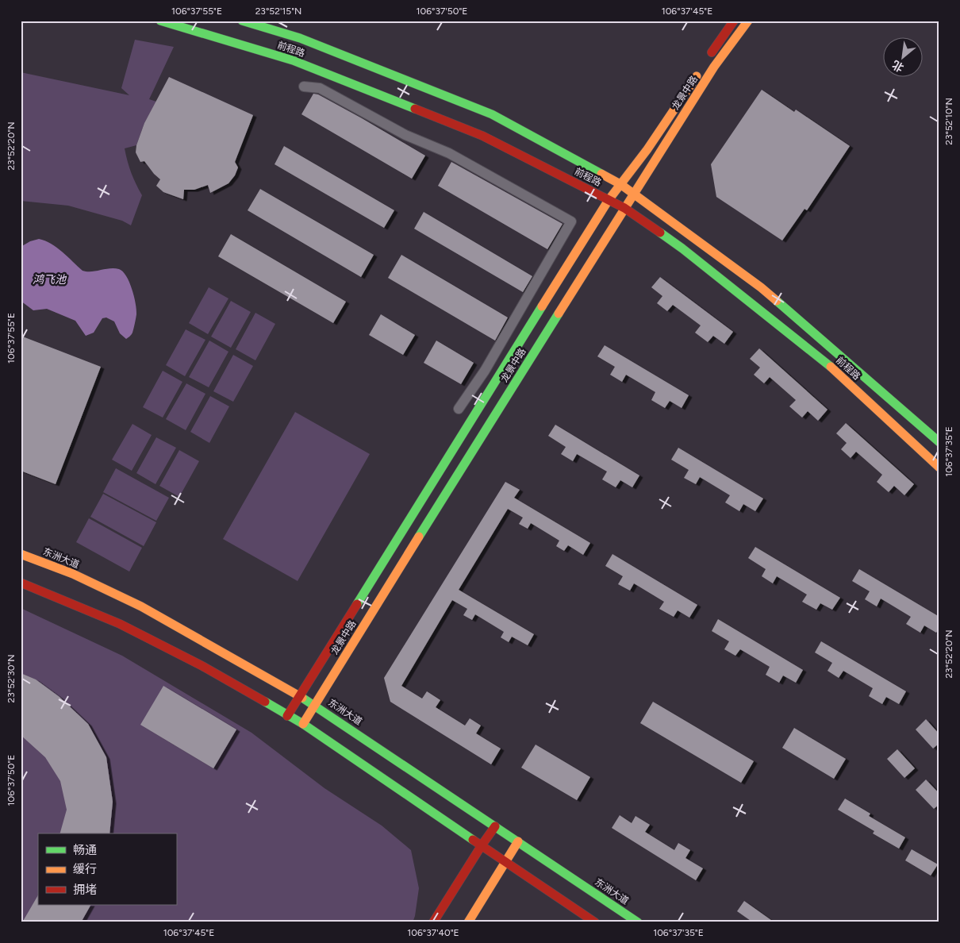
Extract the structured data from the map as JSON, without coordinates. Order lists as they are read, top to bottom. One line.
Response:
{"streets":{"street":["前程路","龙景中路","东洲大道"]},"crossings":[["前程路","龙景中路"],["龙景中路","东洲大道"]],"water":["鸿飞池"],"legend":["畅通","缓行","拥堵"],"north":"bottom left","coordinates":["106°37'55\"E","23°52'15\"N","106°37'50\"E","106°37'45\"E","23°52'10\"N","23°52'20\"N","106°37'35\"E","23°52'30\"N","106°37'40\"E"]}
